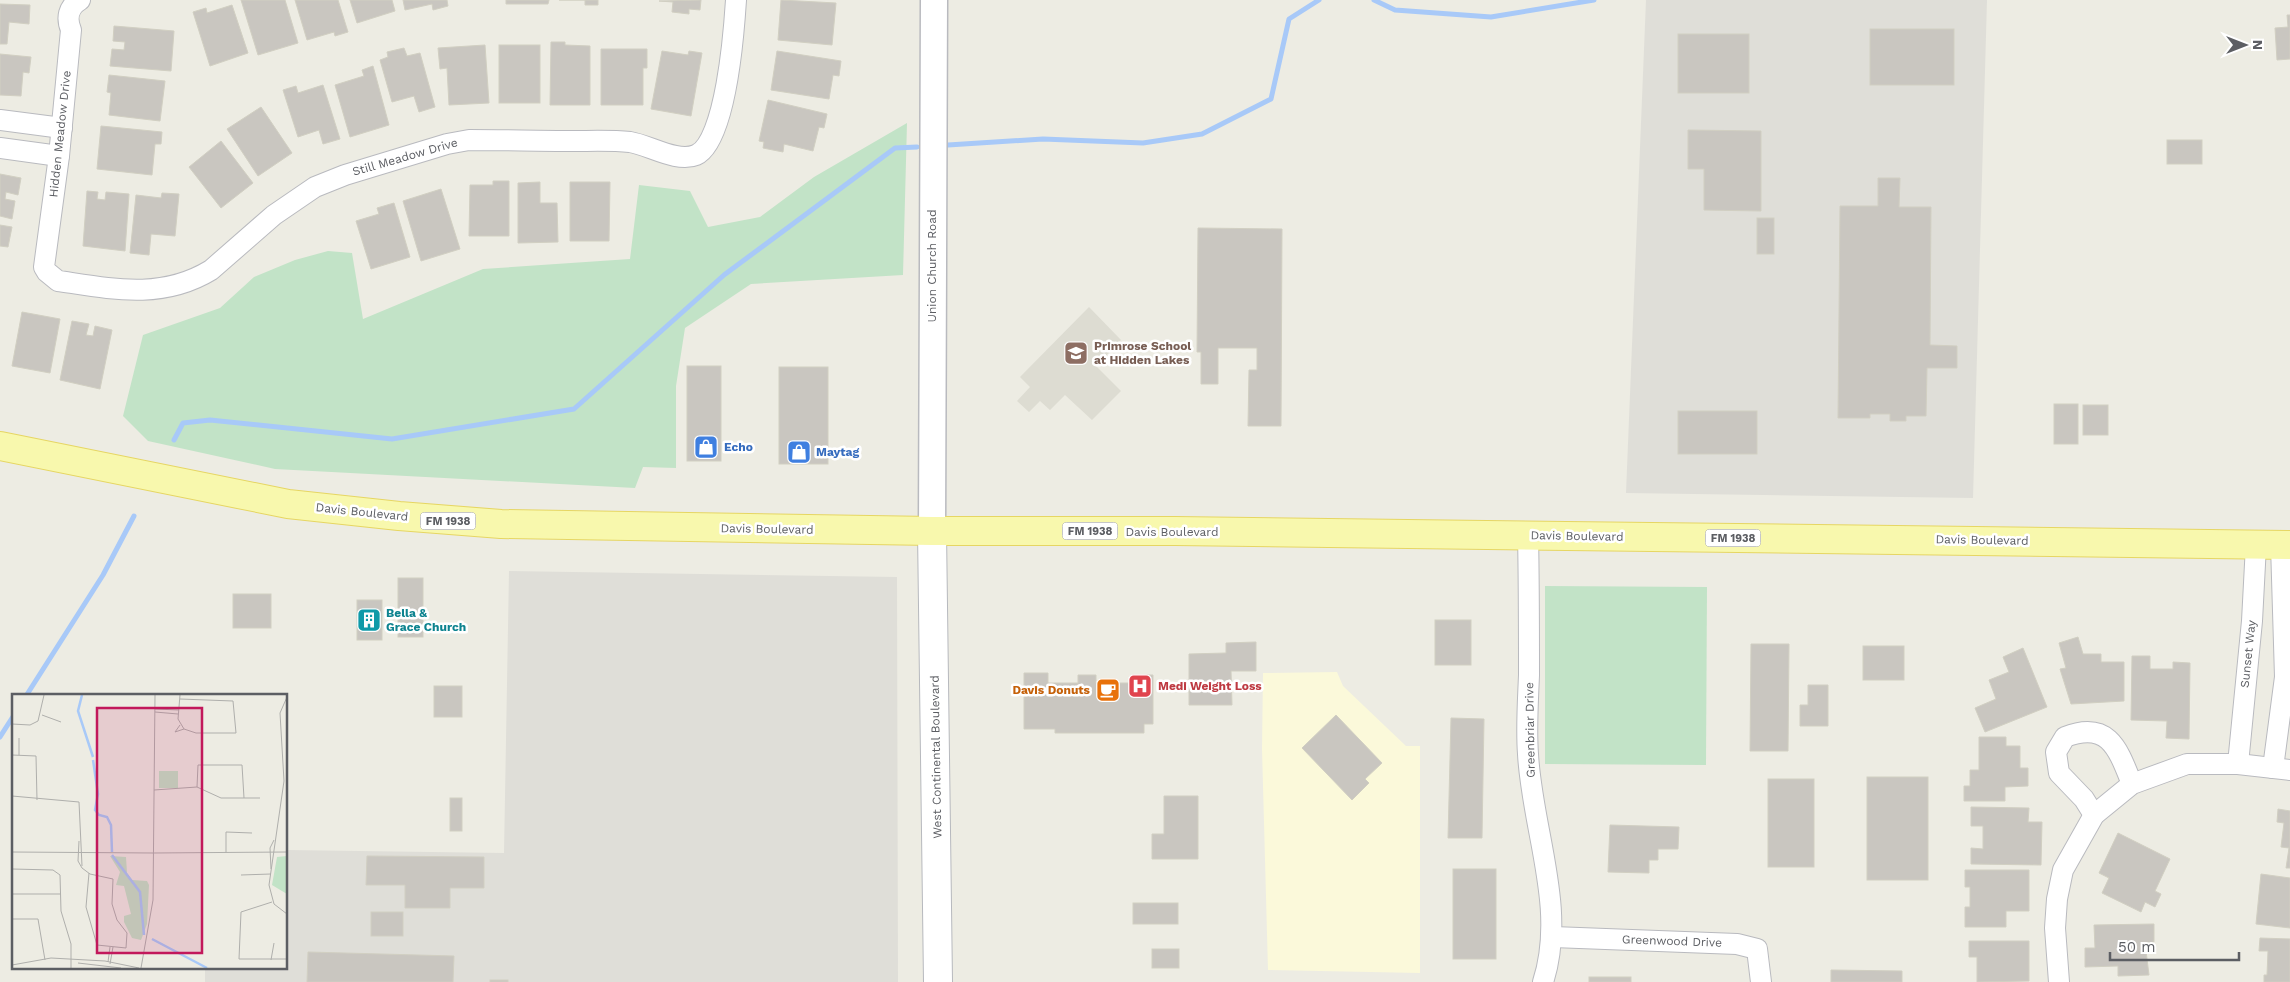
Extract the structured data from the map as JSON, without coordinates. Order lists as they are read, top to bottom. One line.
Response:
{"streets":{"main road":["Davis Boulevard","FM 1938","West Continental Boulevard"],"street":["Hidden Meadow Drive","Still Meadow Drive","Union Church Road","Sunset Way","Greenbriar Drive","Greenwood Drive"]},"crossings":[["Hidden Meadow Drive","Still Meadow Drive"],["Union Church Road","Davis Boulevard"],["Union Church Road","West Continental Boulevard"],["Davis Boulevard","Sunset Way"],["Davis Boulevard","Greenbriar Drive"],["Davis Boulevard","West Continental Boulevard"],["Greenbriar Drive","Greenwood Drive"]],"places":{"school or university":["Primrose School at Hidden Lakes"],"shop":["Echo","Maytag"],"building":["Bella & Grace Church"],"hospital":["Medi Weight Loss"],"cafe":["Davis Donuts"]},"scale_bar":"50 m","north":"right"}
